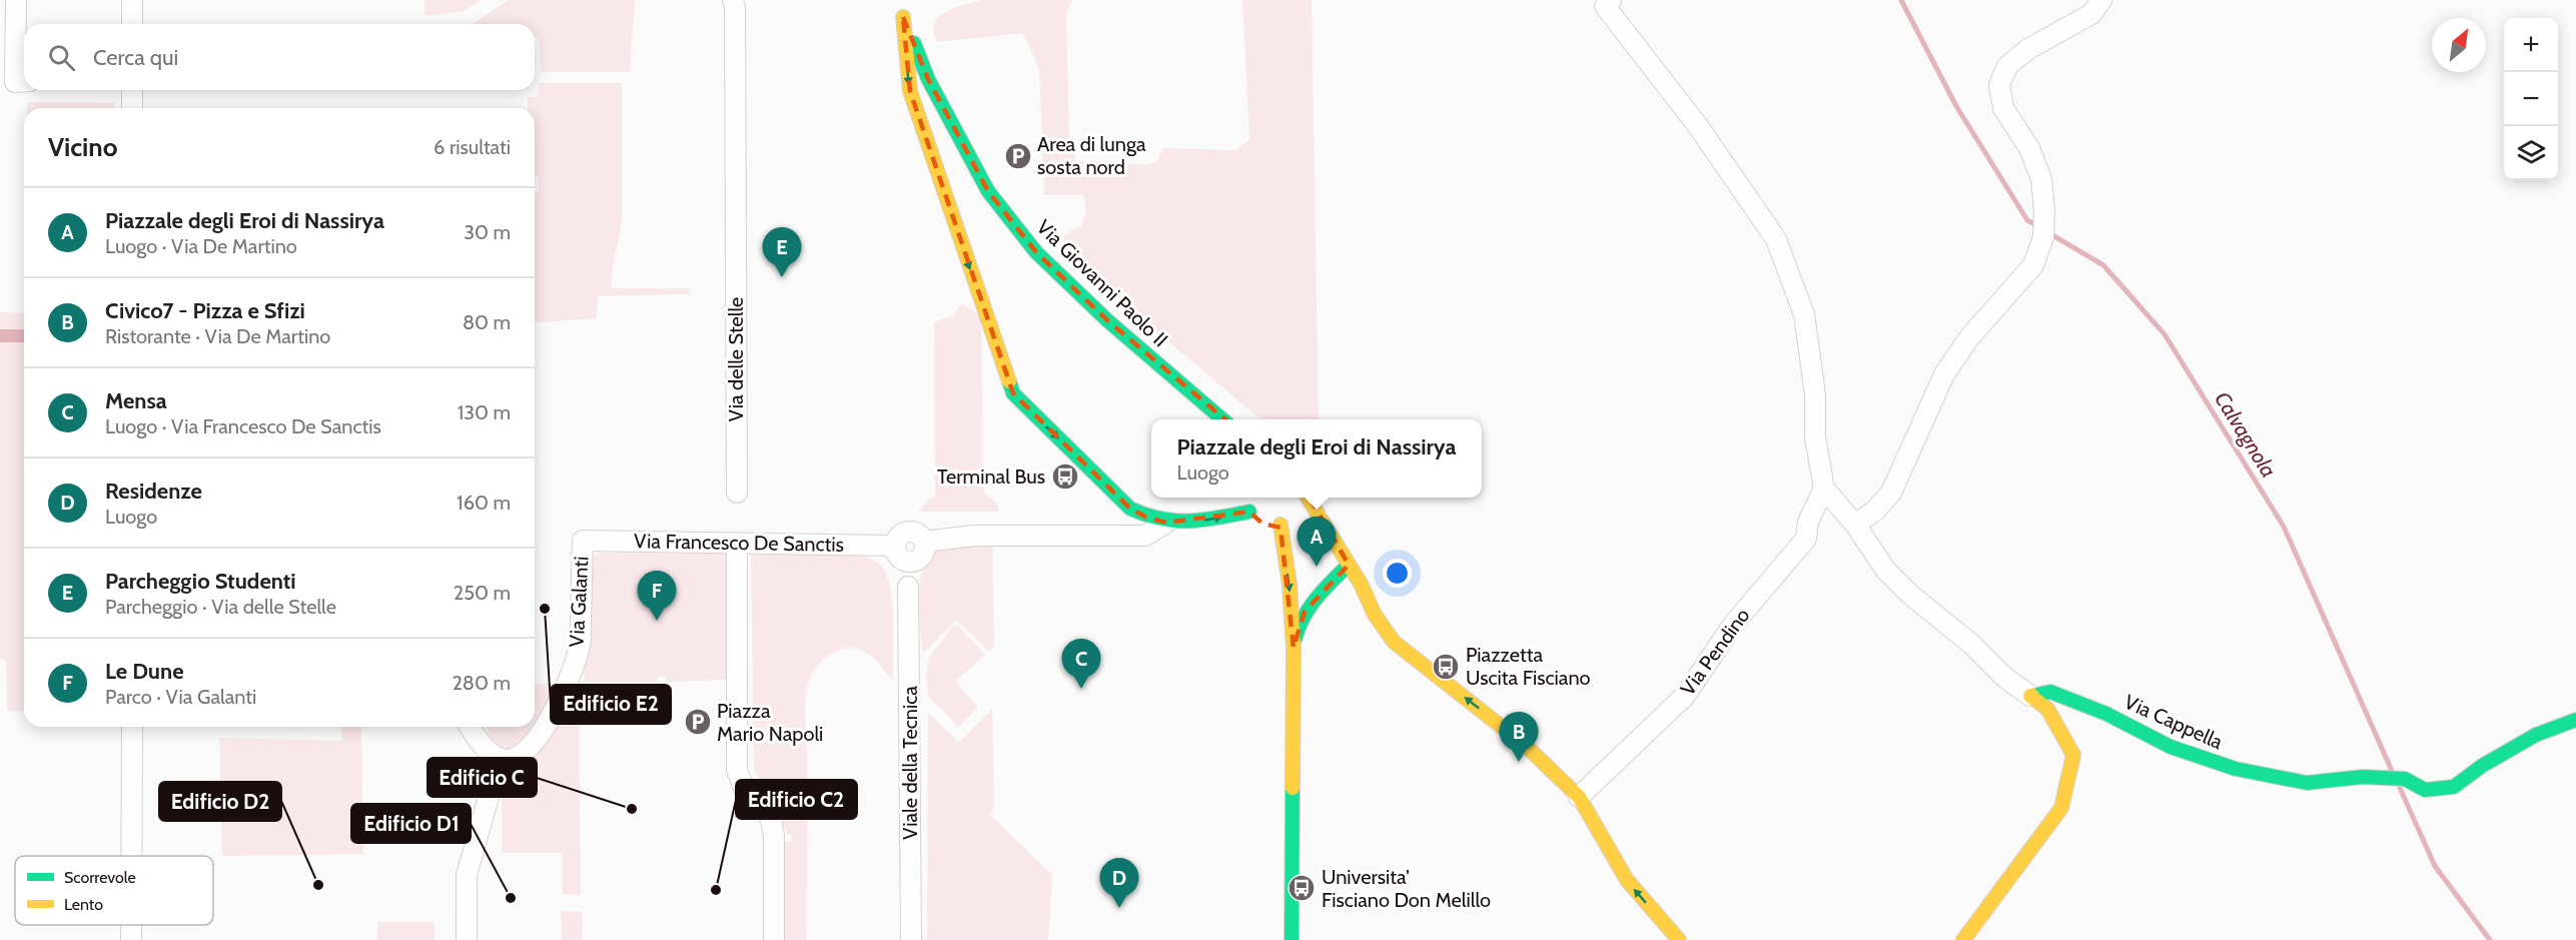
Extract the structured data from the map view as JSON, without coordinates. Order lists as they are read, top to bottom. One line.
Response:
{"streets":{"street":["Via Giovanni Paolo II","Via delle Stelle","Via Francesco De Sanctis","Via Galanti","Via Pendino","Via Cappella","Viale della Tecnica"]},"crossings":[["Via Francesco De Sanctis","Via Galanti"],["Via Francesco De Sanctis","Viale della Tecnica"]],"water":["Calvagnola"],"places":{"parking":["Area di lunga sosta nord","Piazza Mario Napoli"],"bus stop":["Terminal Bus","Piazzetta Uscita Fisciano","Universita' Fisciano Don Melillo"],"other":["Edificio E2","Edificio C","Edificio D2","Edificio C2","Edificio D1"]},"legend":["Scorrevole","Lento"],"north":"top right","page":{"map_buttons":["+","−"],"search":"Cerca qui","heading":["Vicino","6 risultati"],"list":[{"mark":"A","name":"Piazzale degli Eroi di Nassirya","note":"Luogo · Via De Martino","value":"30 m"},{"mark":"B","name":"Civico7 - Pizza e Sfizi","note":"Ristorante · Via De Martino","value":"80 m"},{"mark":"C","name":"Mensa","note":"Luogo · Via Francesco De Sanctis","value":"130 m"},{"mark":"D","name":"Residenze","note":"Luogo","value":"160 m"},{"mark":"E","name":"Parcheggio Studenti","note":"Parcheggio · Via delle Stelle","value":"250 m"},{"mark":"F","name":"Le Dune","note":"Parco · Via Galanti","value":"280 m"}],"pins":["E","A","F","C","B","D"],"popup":["Piazzale degli Eroi di Nassirya","Luogo"]}}
